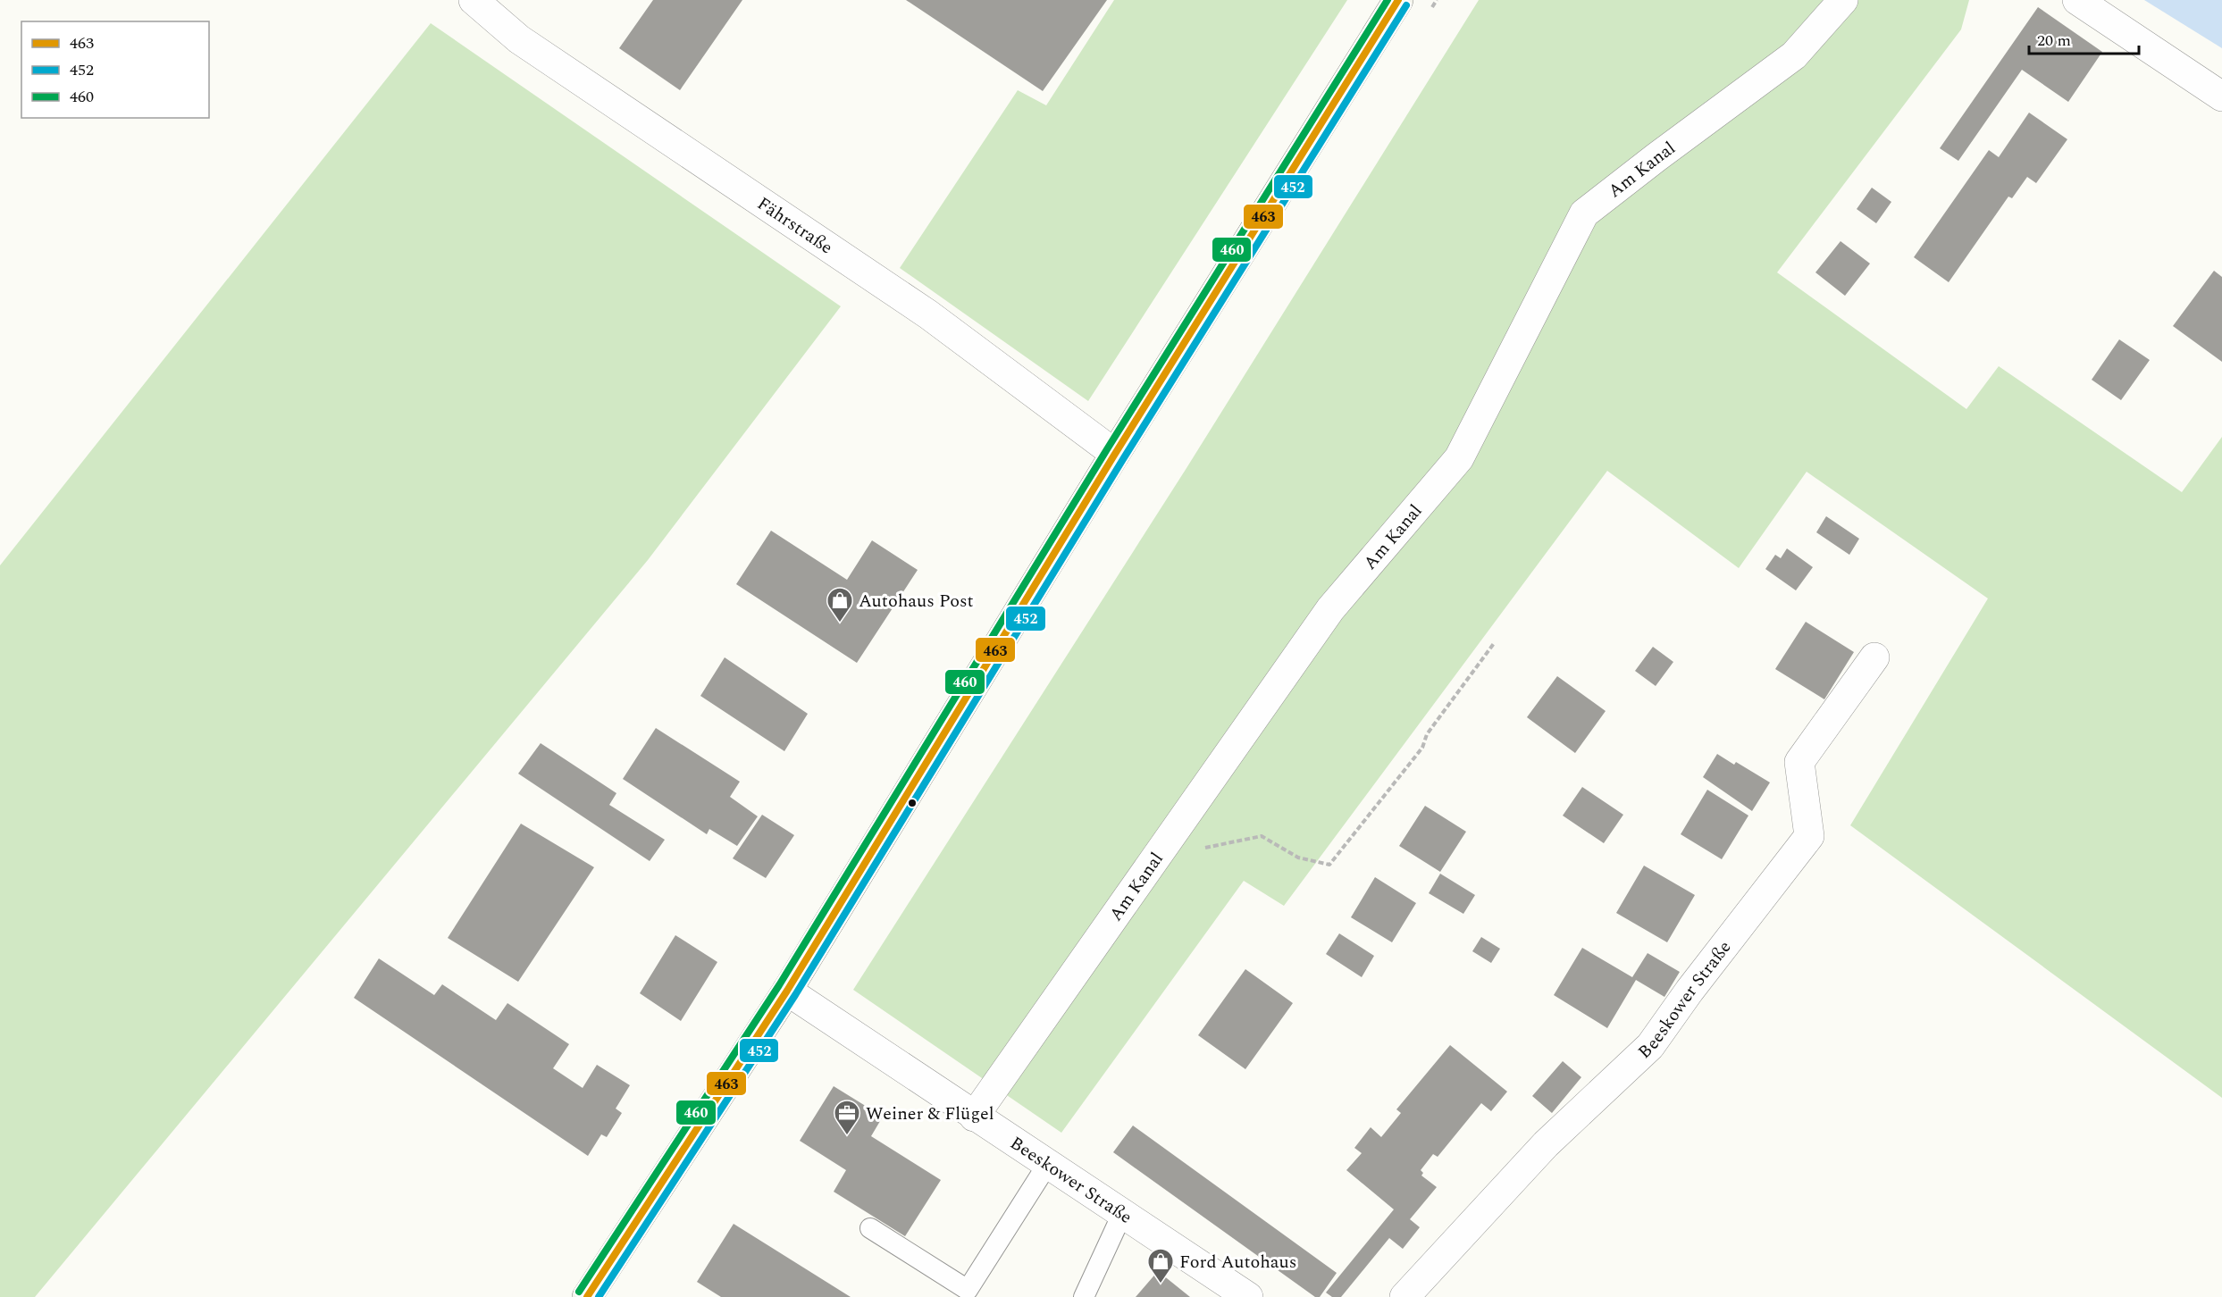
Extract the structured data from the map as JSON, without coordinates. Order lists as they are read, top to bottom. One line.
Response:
{"streets":{"street":["Am Kanal","Fährstraße","Beeskower Straße"]},"crossings":[["Am Kanal","Beeskower Straße"]],"places":{"shop":["Autohaus Post","Ford Autohaus"],"office":["Weiner & Flügel"]},"lines":["transit line 463","transit line 460","transit line 452"],"legend":["463","452","460"],"scale_bar":"20 m"}
